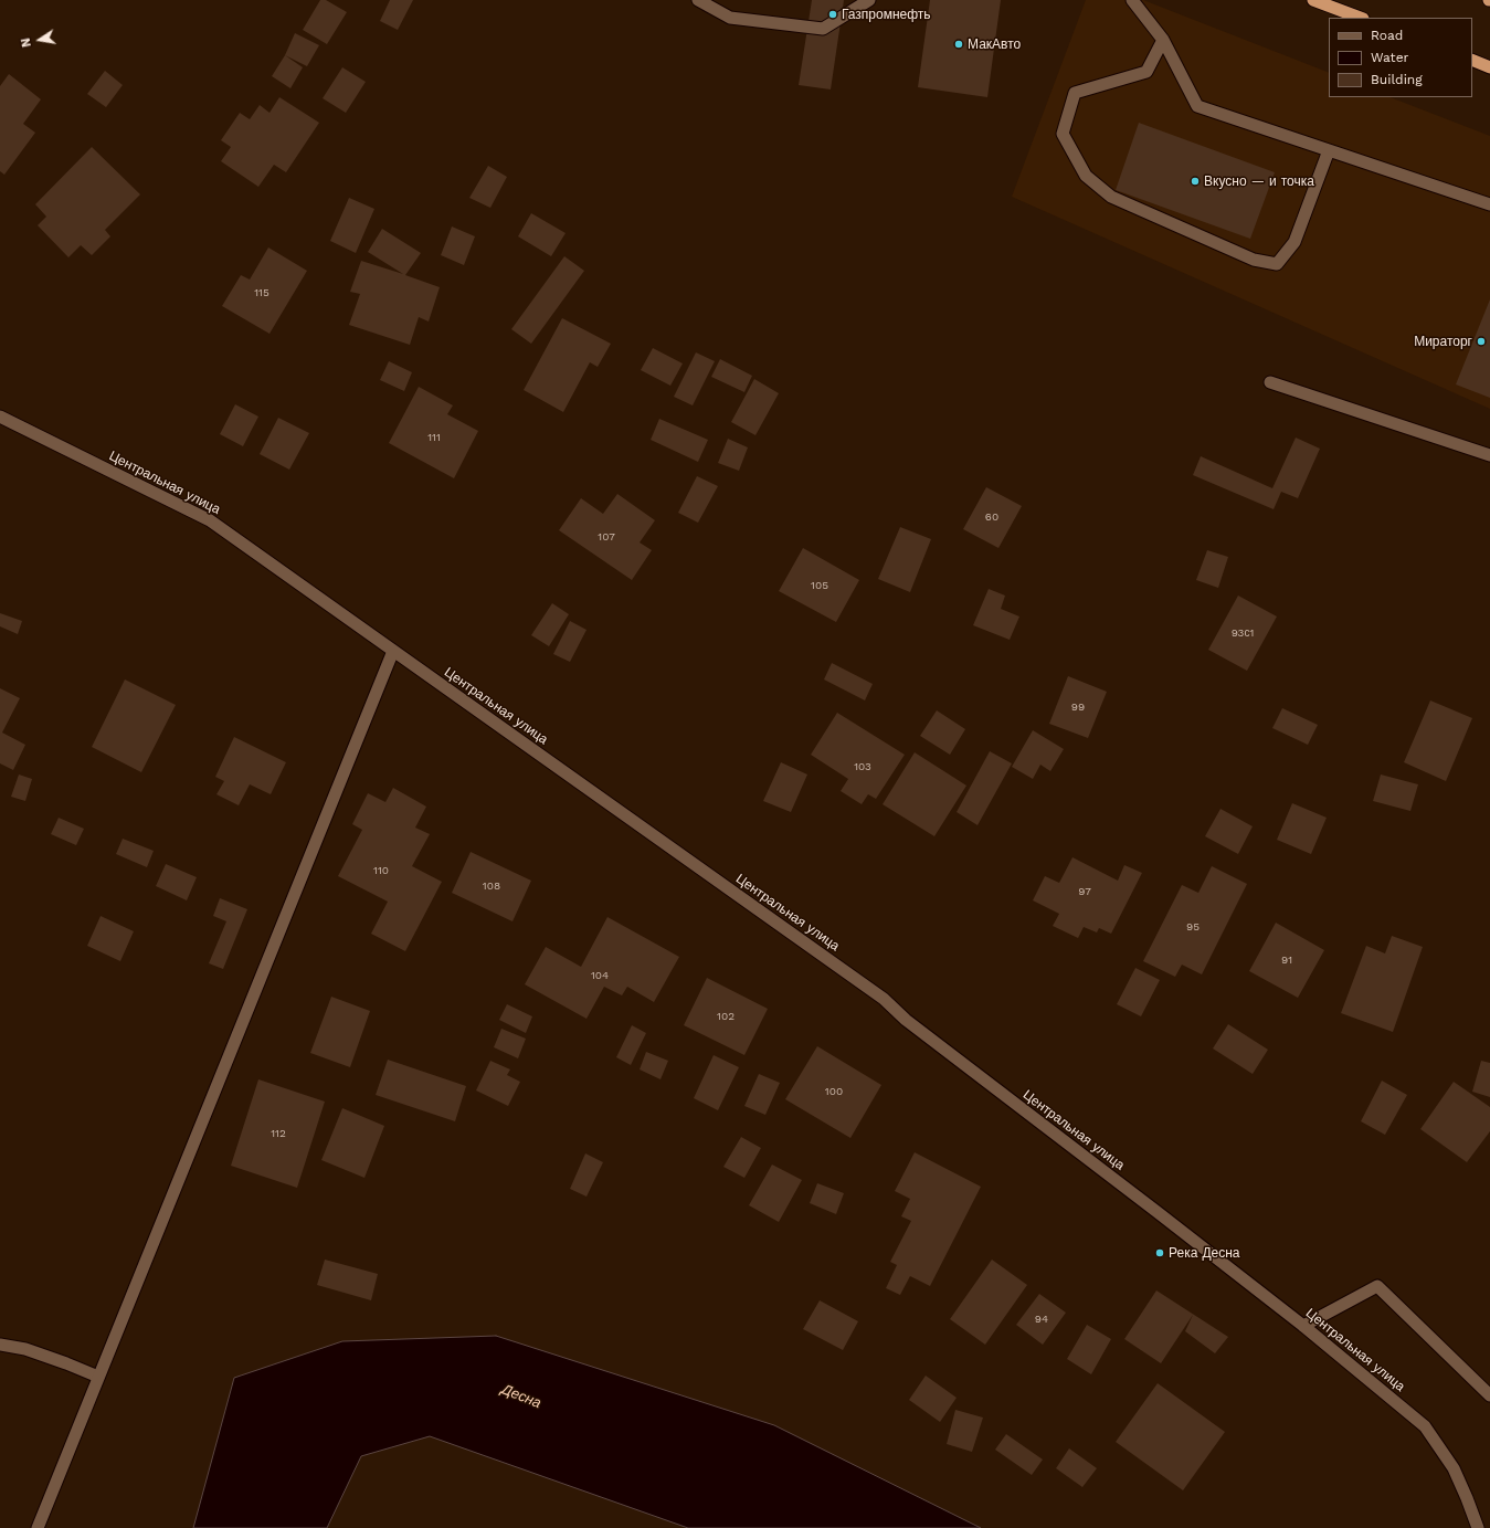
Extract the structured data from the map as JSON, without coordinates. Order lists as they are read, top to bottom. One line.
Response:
{"streets":{"street":["Центральная улица"]},"water":["Десна"],"places":["Газпромнефть","МакАвто","Вкусно — и точка","Мираторг","Река Десна"],"house_numbers":["115","111","60","107","105","93с1","99","103","110","108","97","95","91","104","102","100","112","94"],"legend":["Road","Water","Building"],"north":"left"}
